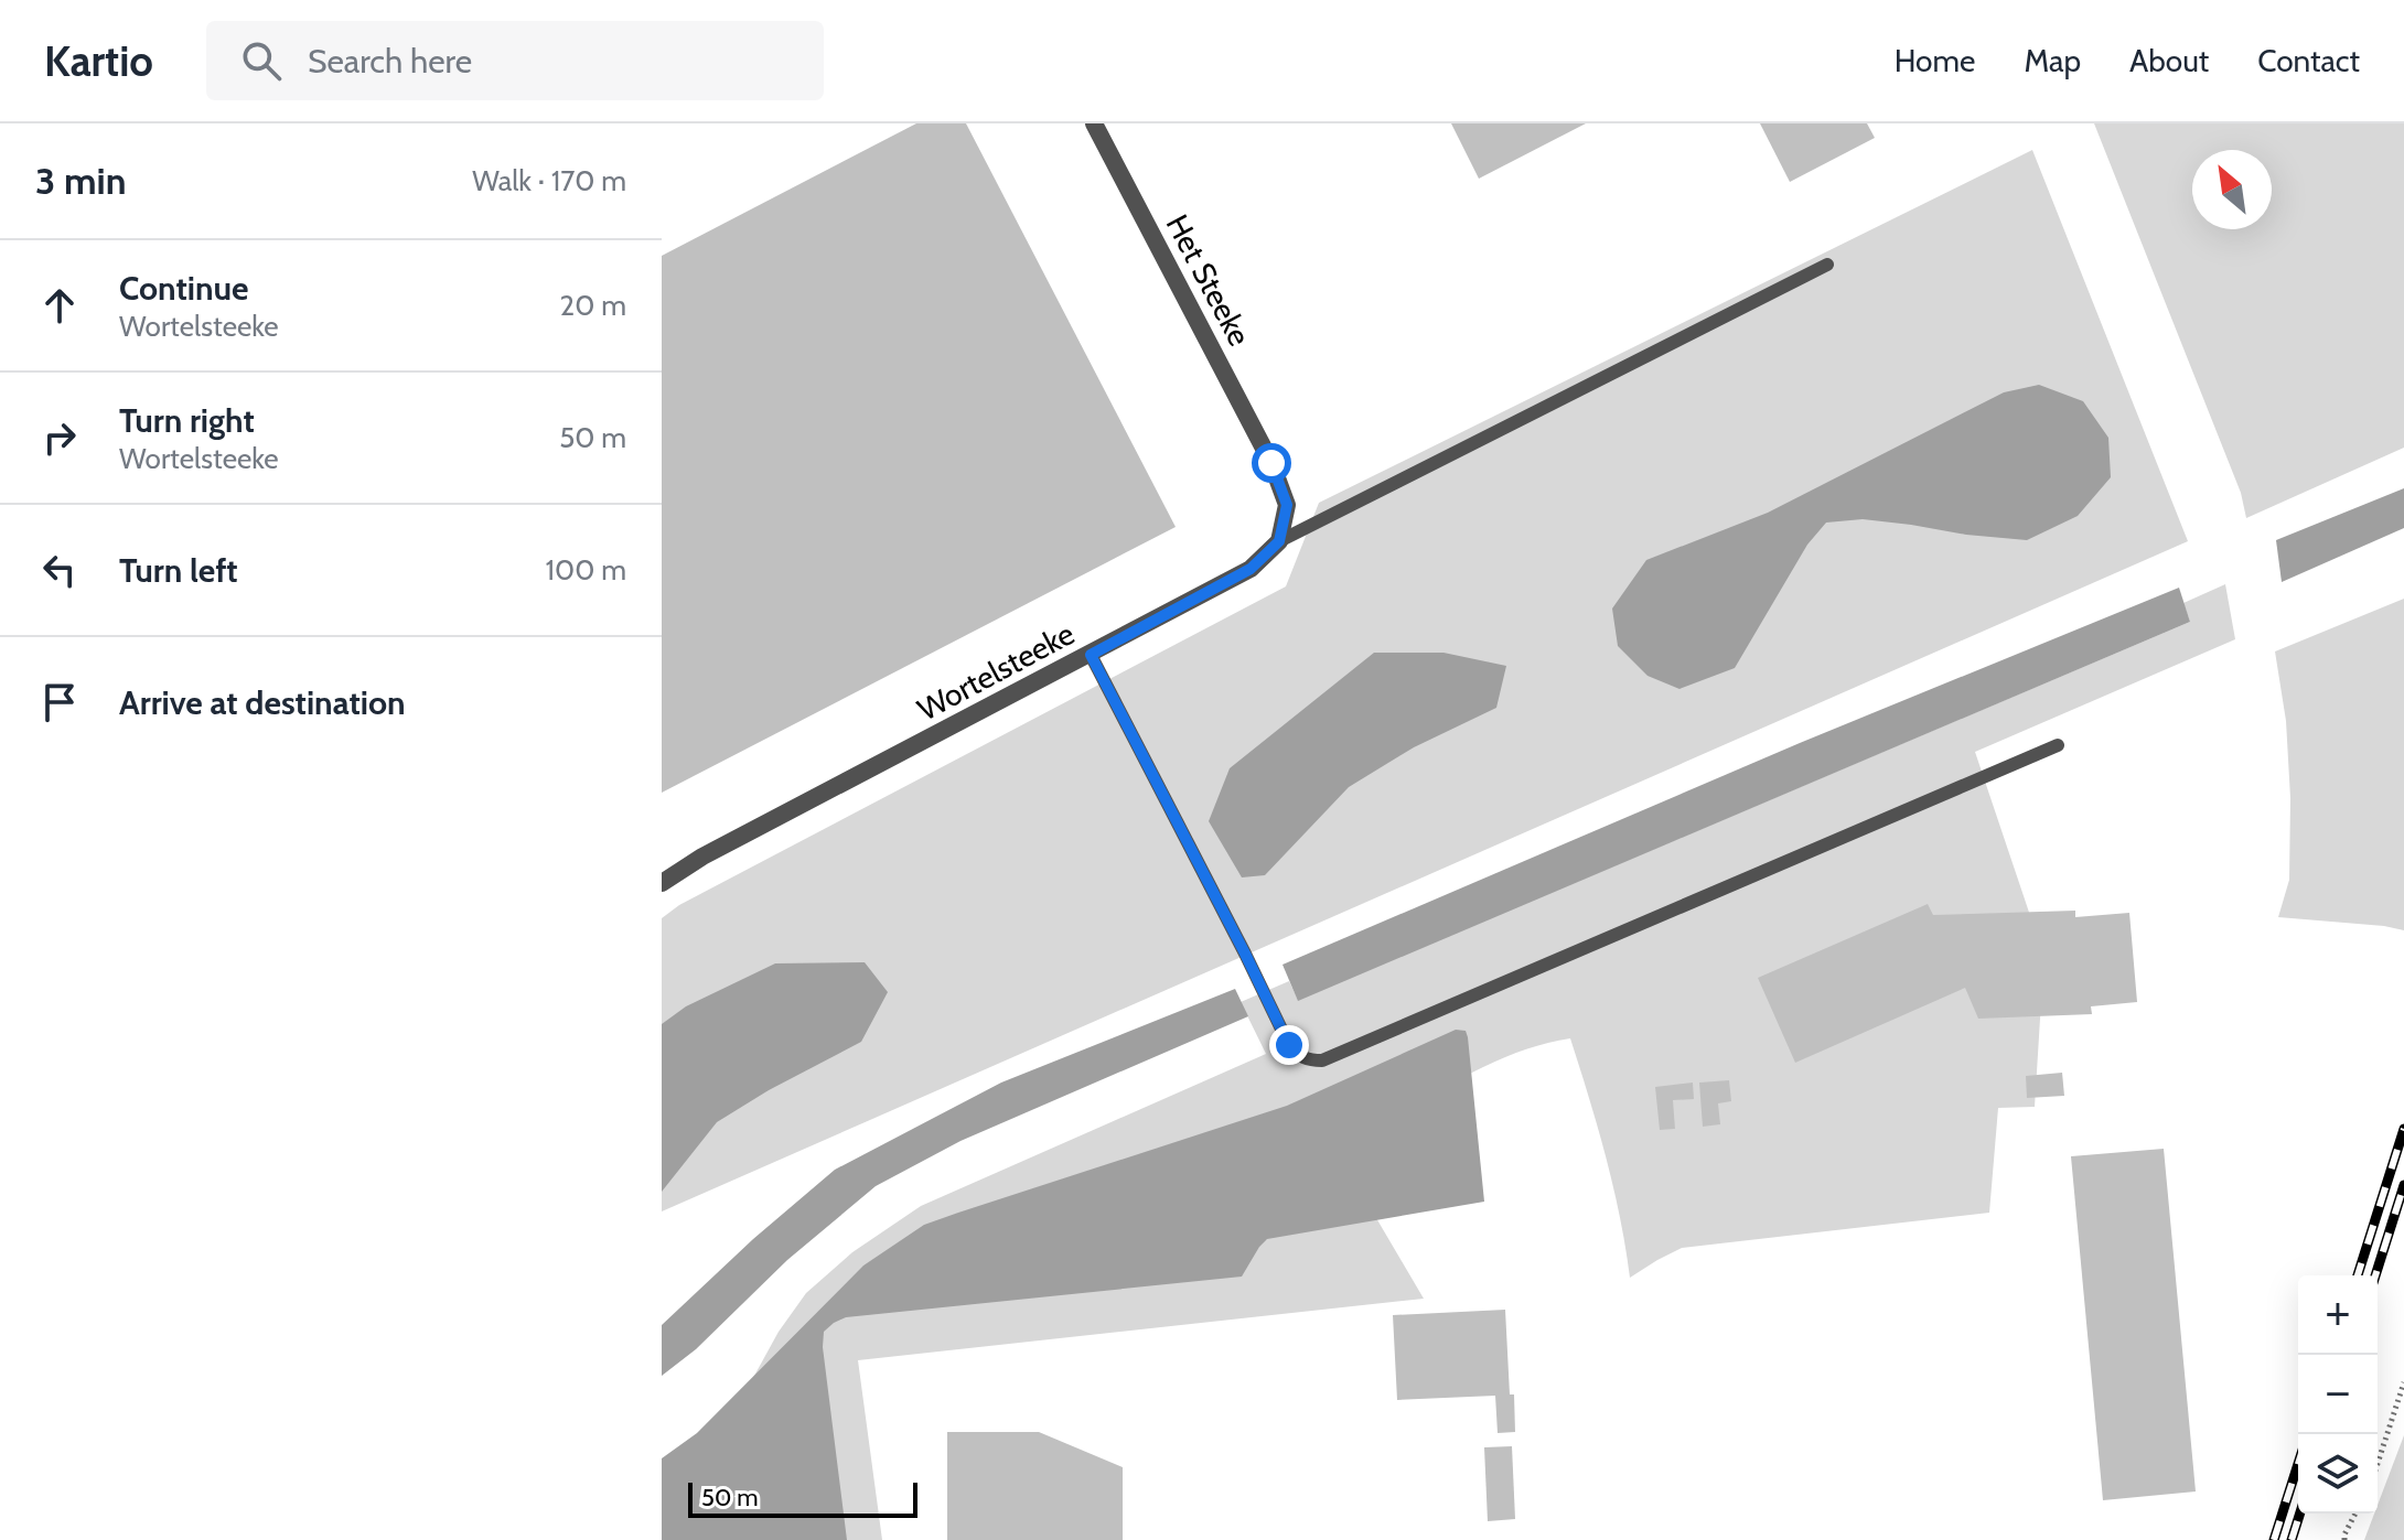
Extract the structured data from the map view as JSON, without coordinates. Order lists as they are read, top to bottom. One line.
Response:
{"streets":{"street":["Het Steeke","Wortelsteeke"]},"crossings":[["Het Steeke","Wortelsteeke"]],"scale_bar":"50 m","north":"top left","page":{"header":"Kartio","search":"Search here","nav":["Home","Map","About","Contact"],"heading":["3 min","Walk · 170 m"],"list":[["Continue","Wortelsteeke","20 m"],["Turn right","Wortelsteeke","50 m"],["Turn left","100 m"],"Arrive at destination"],"map_buttons":["+","−"],"scale":"50 m"}}
